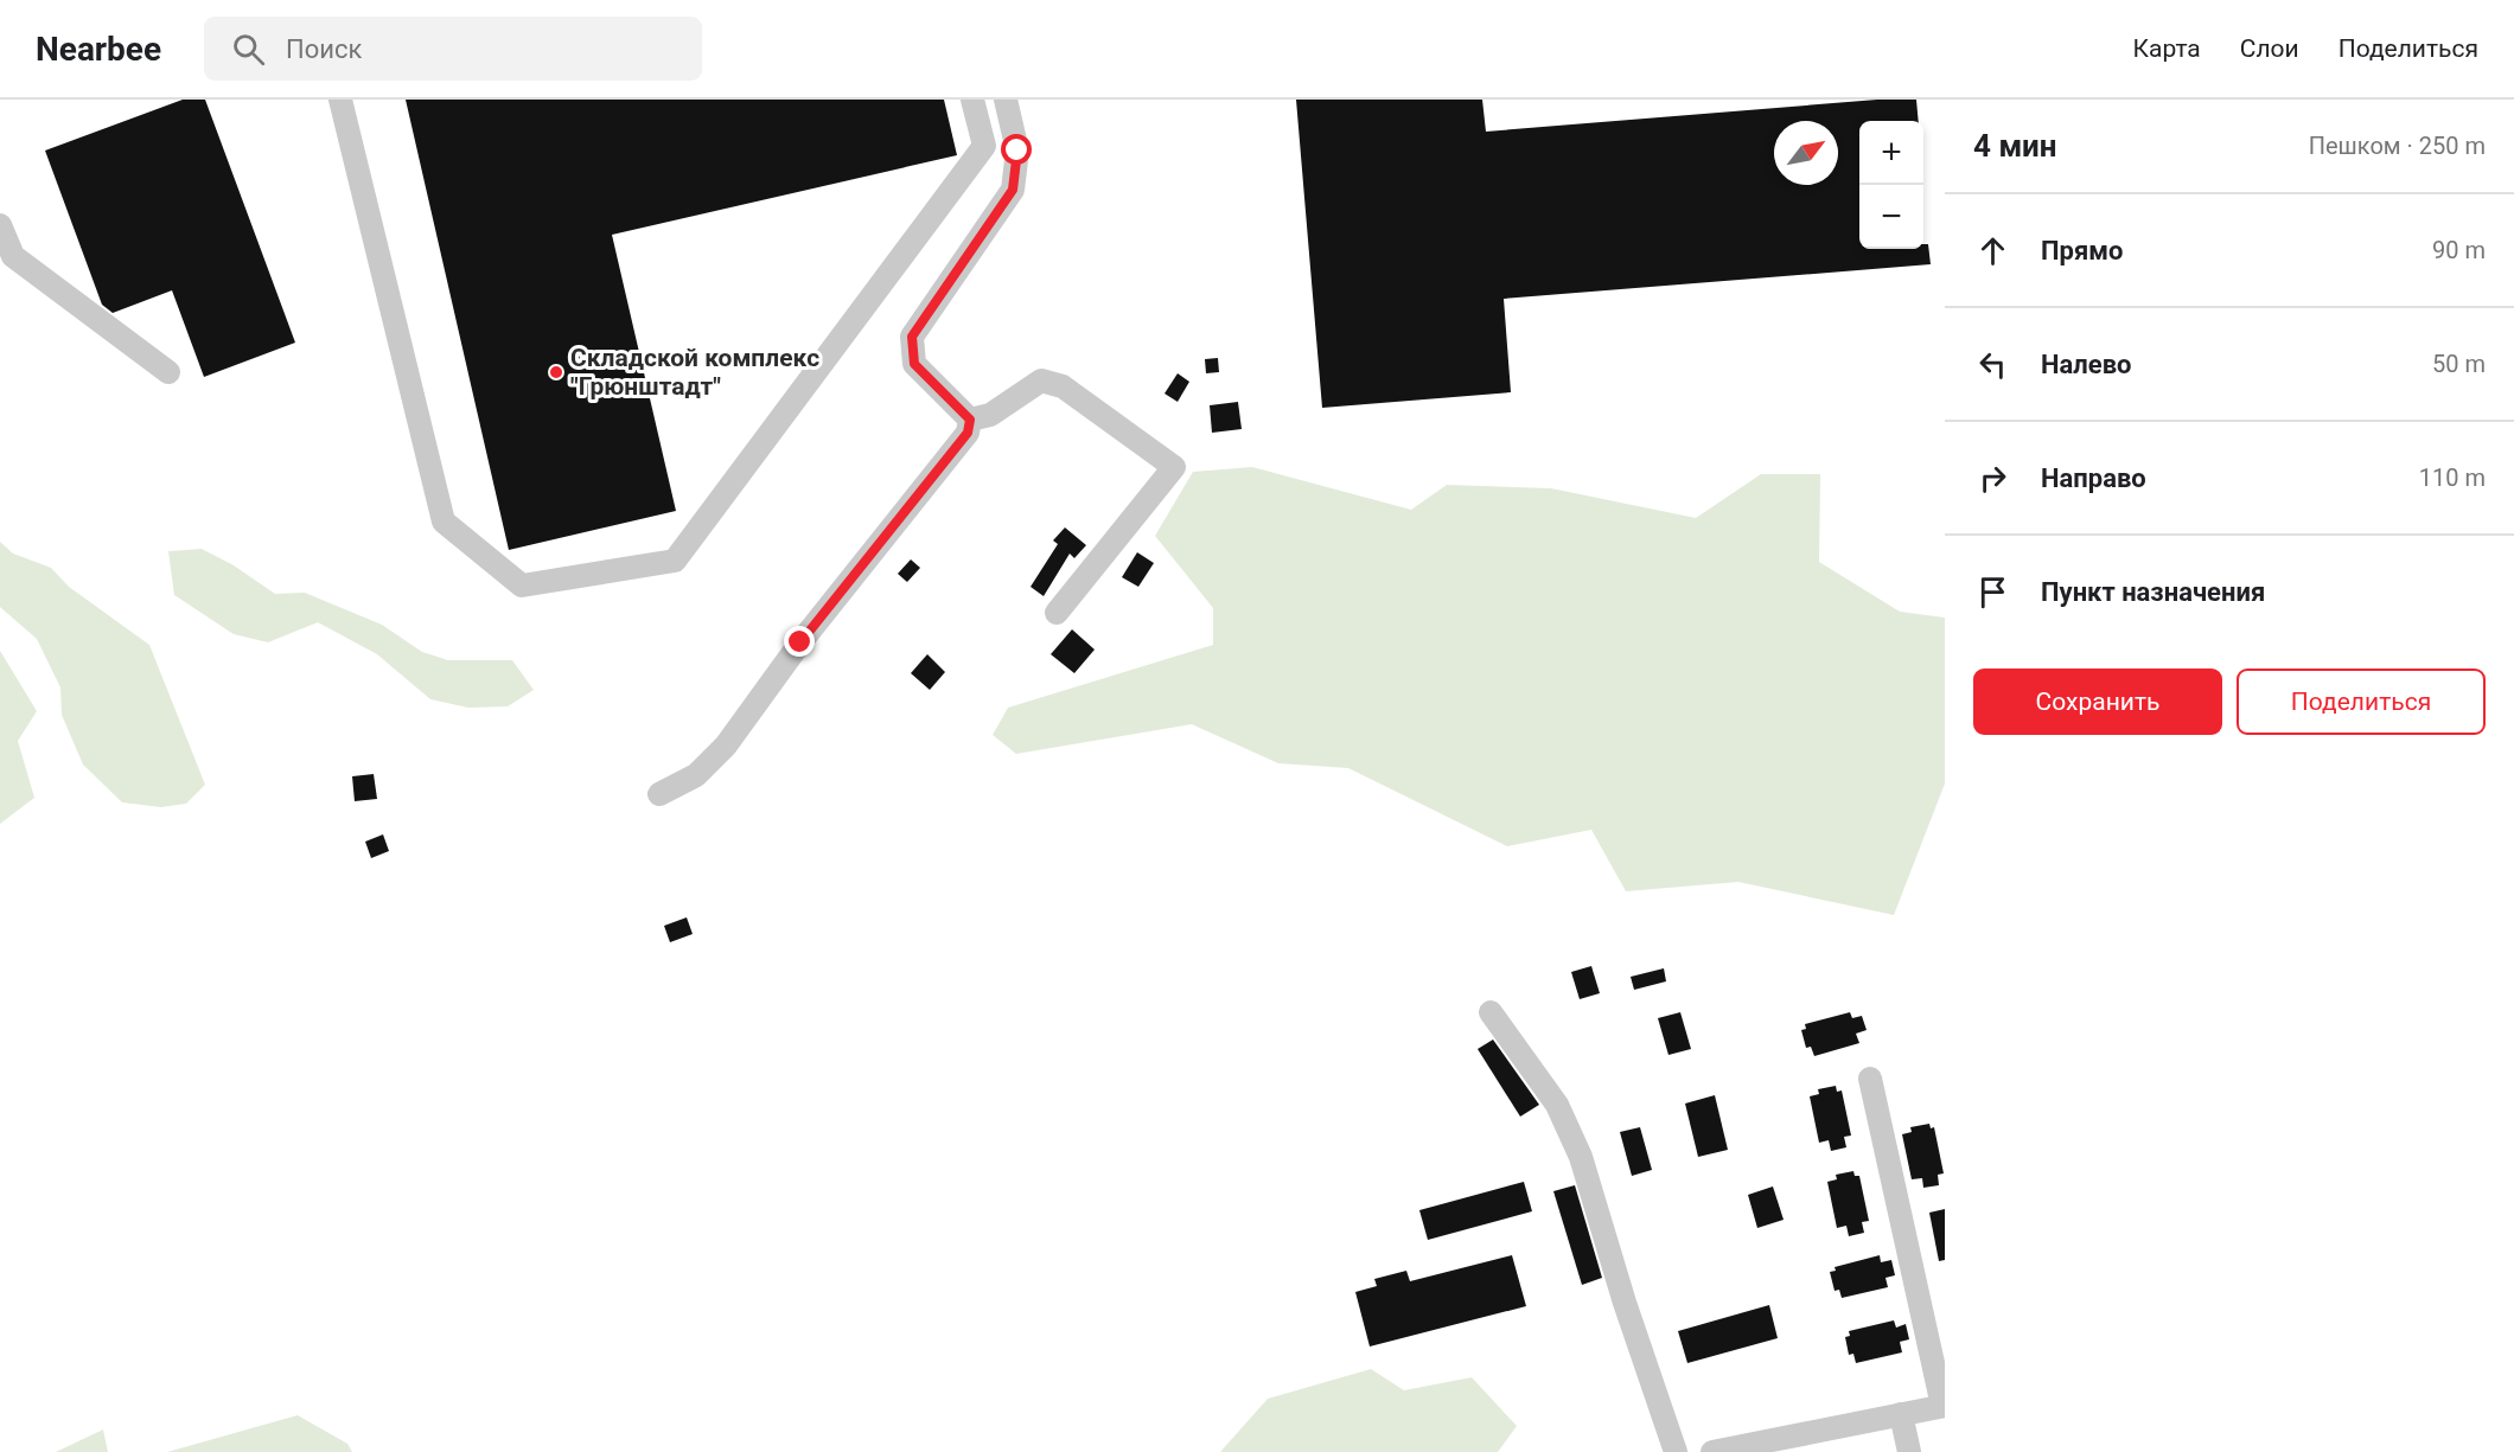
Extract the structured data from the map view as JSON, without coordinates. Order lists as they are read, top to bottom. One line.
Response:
{"places":["Складской комплекс \"Грюнштадт\""],"north":"top right","page":{"header":"Nearbee","search":"Поиск","nav":["Карта","Слои","Поделиться"],"heading":["4 мин","Пешком · 250 m"],"map_buttons":["+","−"],"list":[["Прямо","90 m"],["Налево","50 m"],["Направо","110 m"],"Пункт назначения"],"buttons":["Сохранить","Поделиться"]}}
